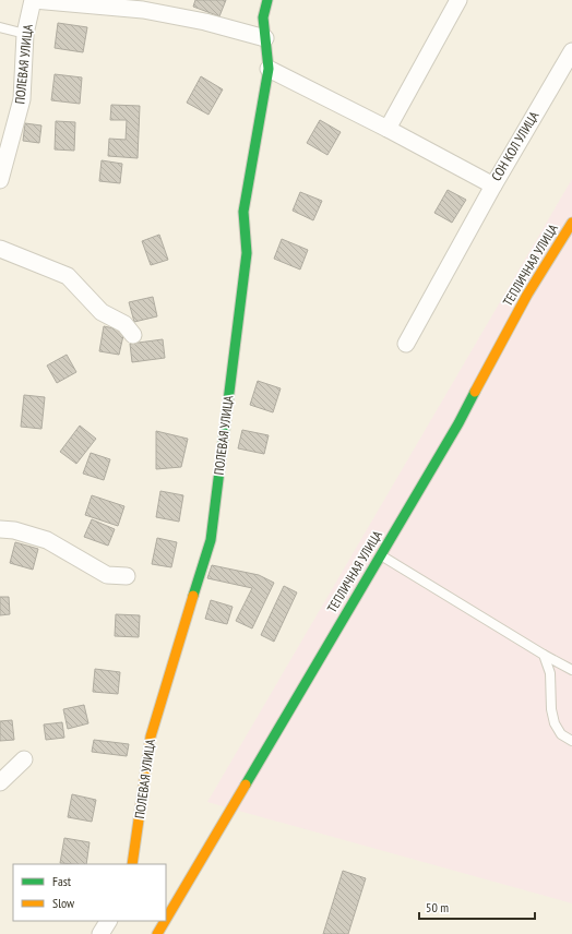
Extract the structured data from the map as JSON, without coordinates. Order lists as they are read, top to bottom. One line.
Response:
{"streets":{"street":["ПОЛЕВАЯ УЛИЦА","СОН КОЛ УЛИЦА","ТЕПЛИЧНАЯ УЛИЦА"]},"crossings":[["ПОЛЕВАЯ УЛИЦА","СОН КОЛ УЛИЦА"]],"legend":["Fast","Slow"],"scale_bar":"50 m"}
